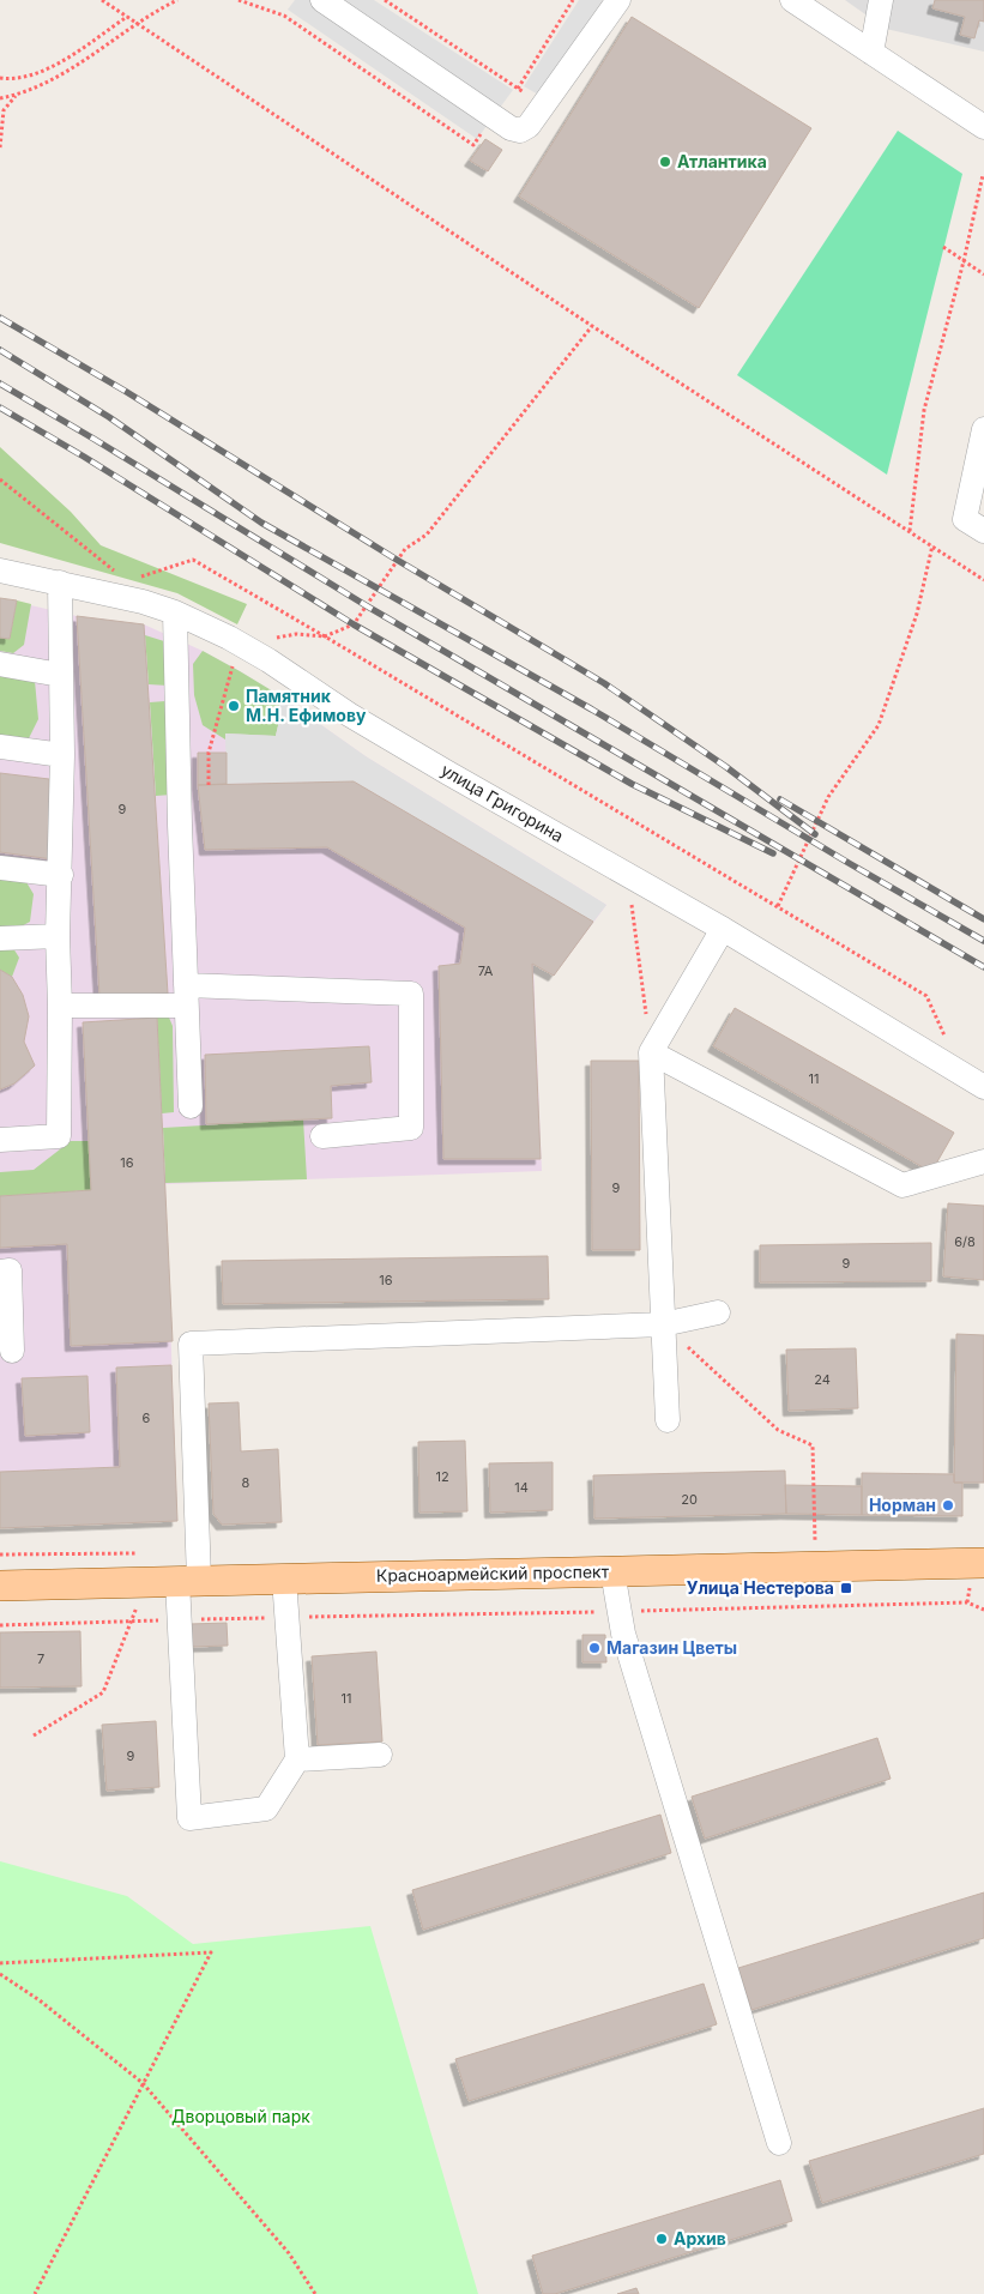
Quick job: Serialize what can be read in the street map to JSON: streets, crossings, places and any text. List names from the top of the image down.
{
  "streets": {
    "main road": ["Красноармейский проспект"],
    "street": ["улица Григорина"]
  },
  "parks": ["Дворцовый парк"],
  "places": {
    "other": [
      "Атлантика",
      "Памятник М.Н. Ефимову",
      "Норман",
      "Магазин Цветы",
      "Архив"
    ],
    "transit": ["Улица Нестерова"]
  },
  "house_numbers": [
    "9",
    "7А",
    "11",
    "16",
    "9",
    "6/8",
    "9",
    "16",
    "24",
    "6",
    "12",
    "8",
    "14",
    "20",
    "7",
    "11",
    "9"
  ]
}
